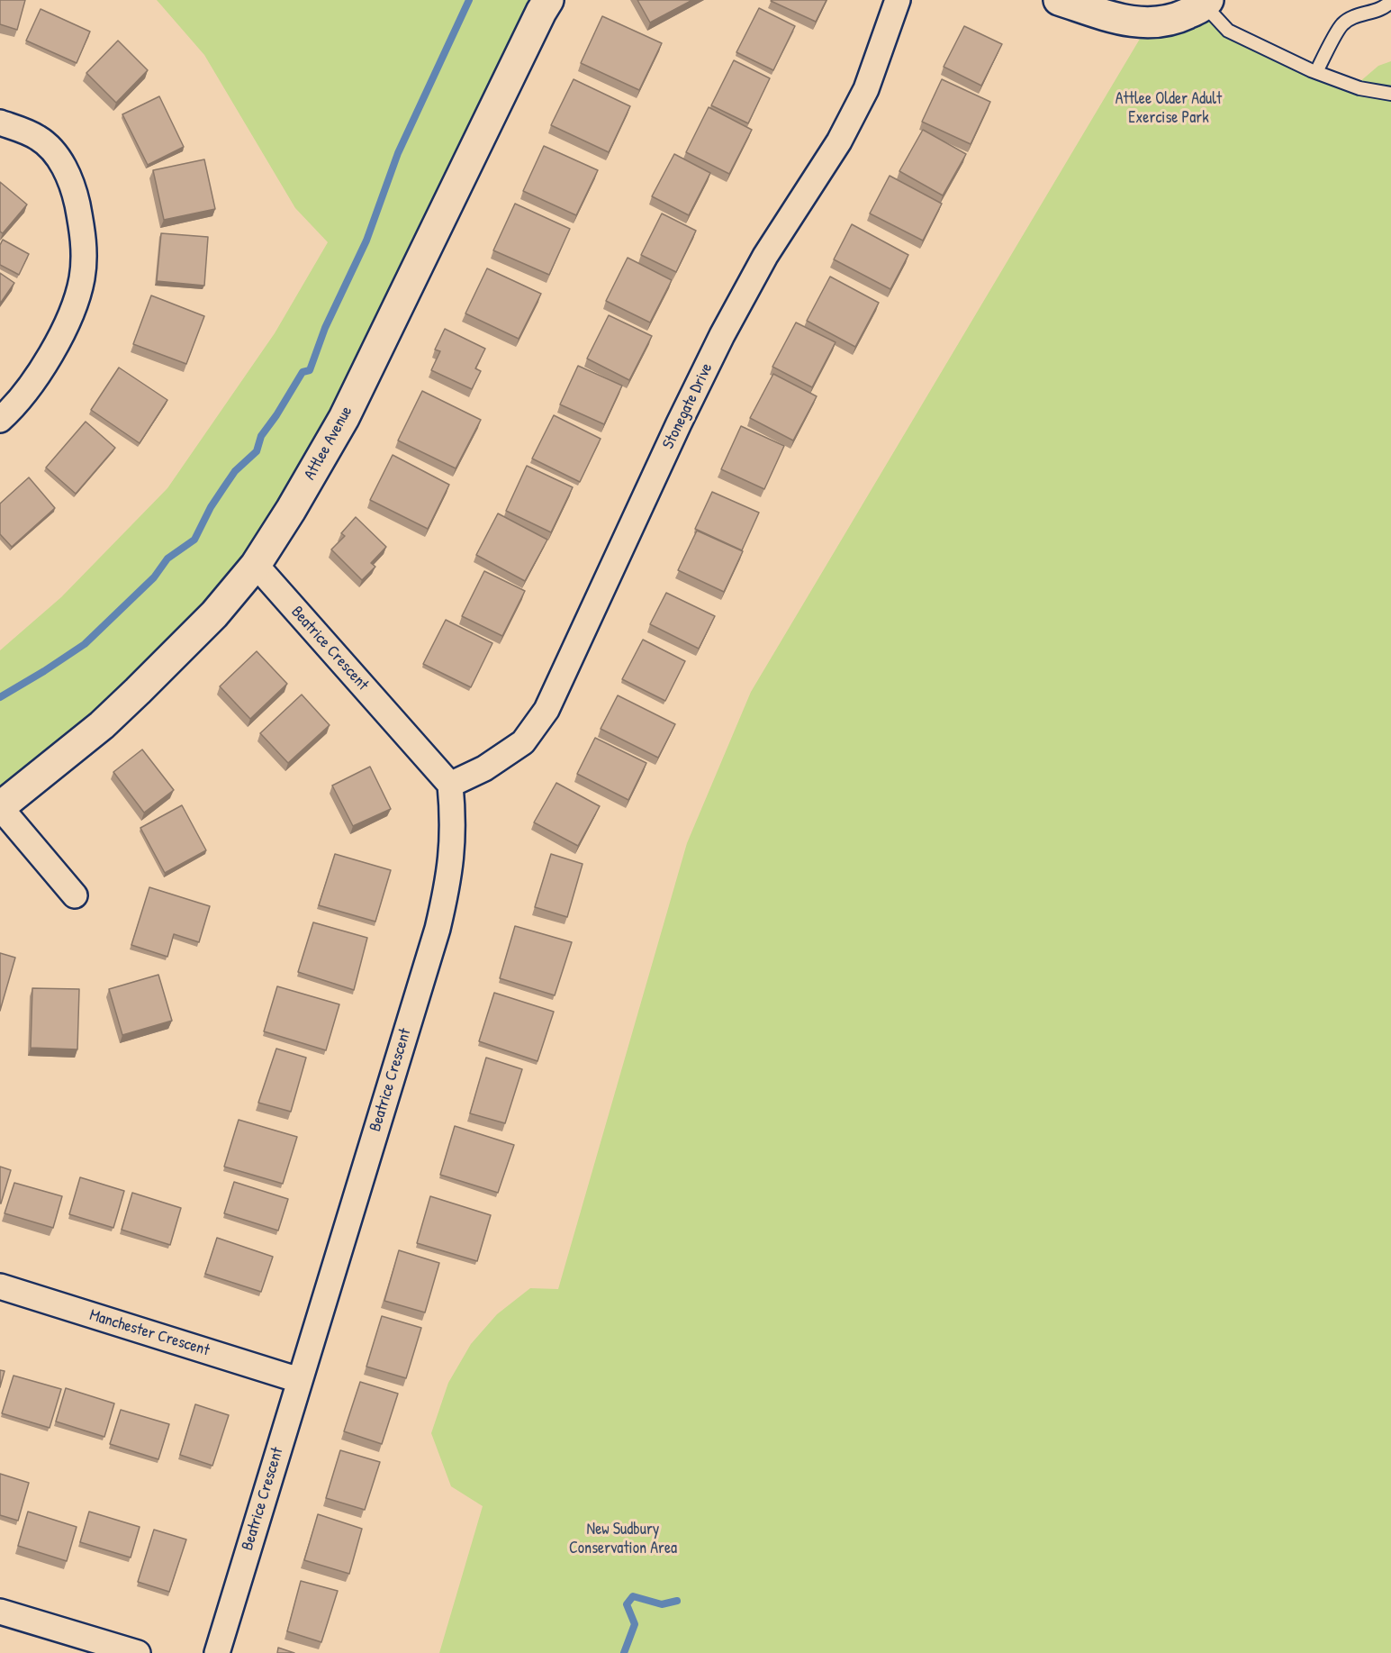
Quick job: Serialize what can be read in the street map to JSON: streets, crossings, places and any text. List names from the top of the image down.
{
  "streets": {
    "street": [
      "Stonegate Drive",
      "Attlee Avenue",
      "Beatrice Crescent",
      "Manchester Crescent"
    ]
  },
  "crossings": [
    ["Stonegate Drive", "Beatrice Crescent"],
    ["Attlee Avenue", "Beatrice Crescent"],
    ["Beatrice Crescent", "Manchester Crescent"]
  ],
  "parks": ["Attlee Older Adult Exercise Park", "New Sudbury Conservation Area"]
}
